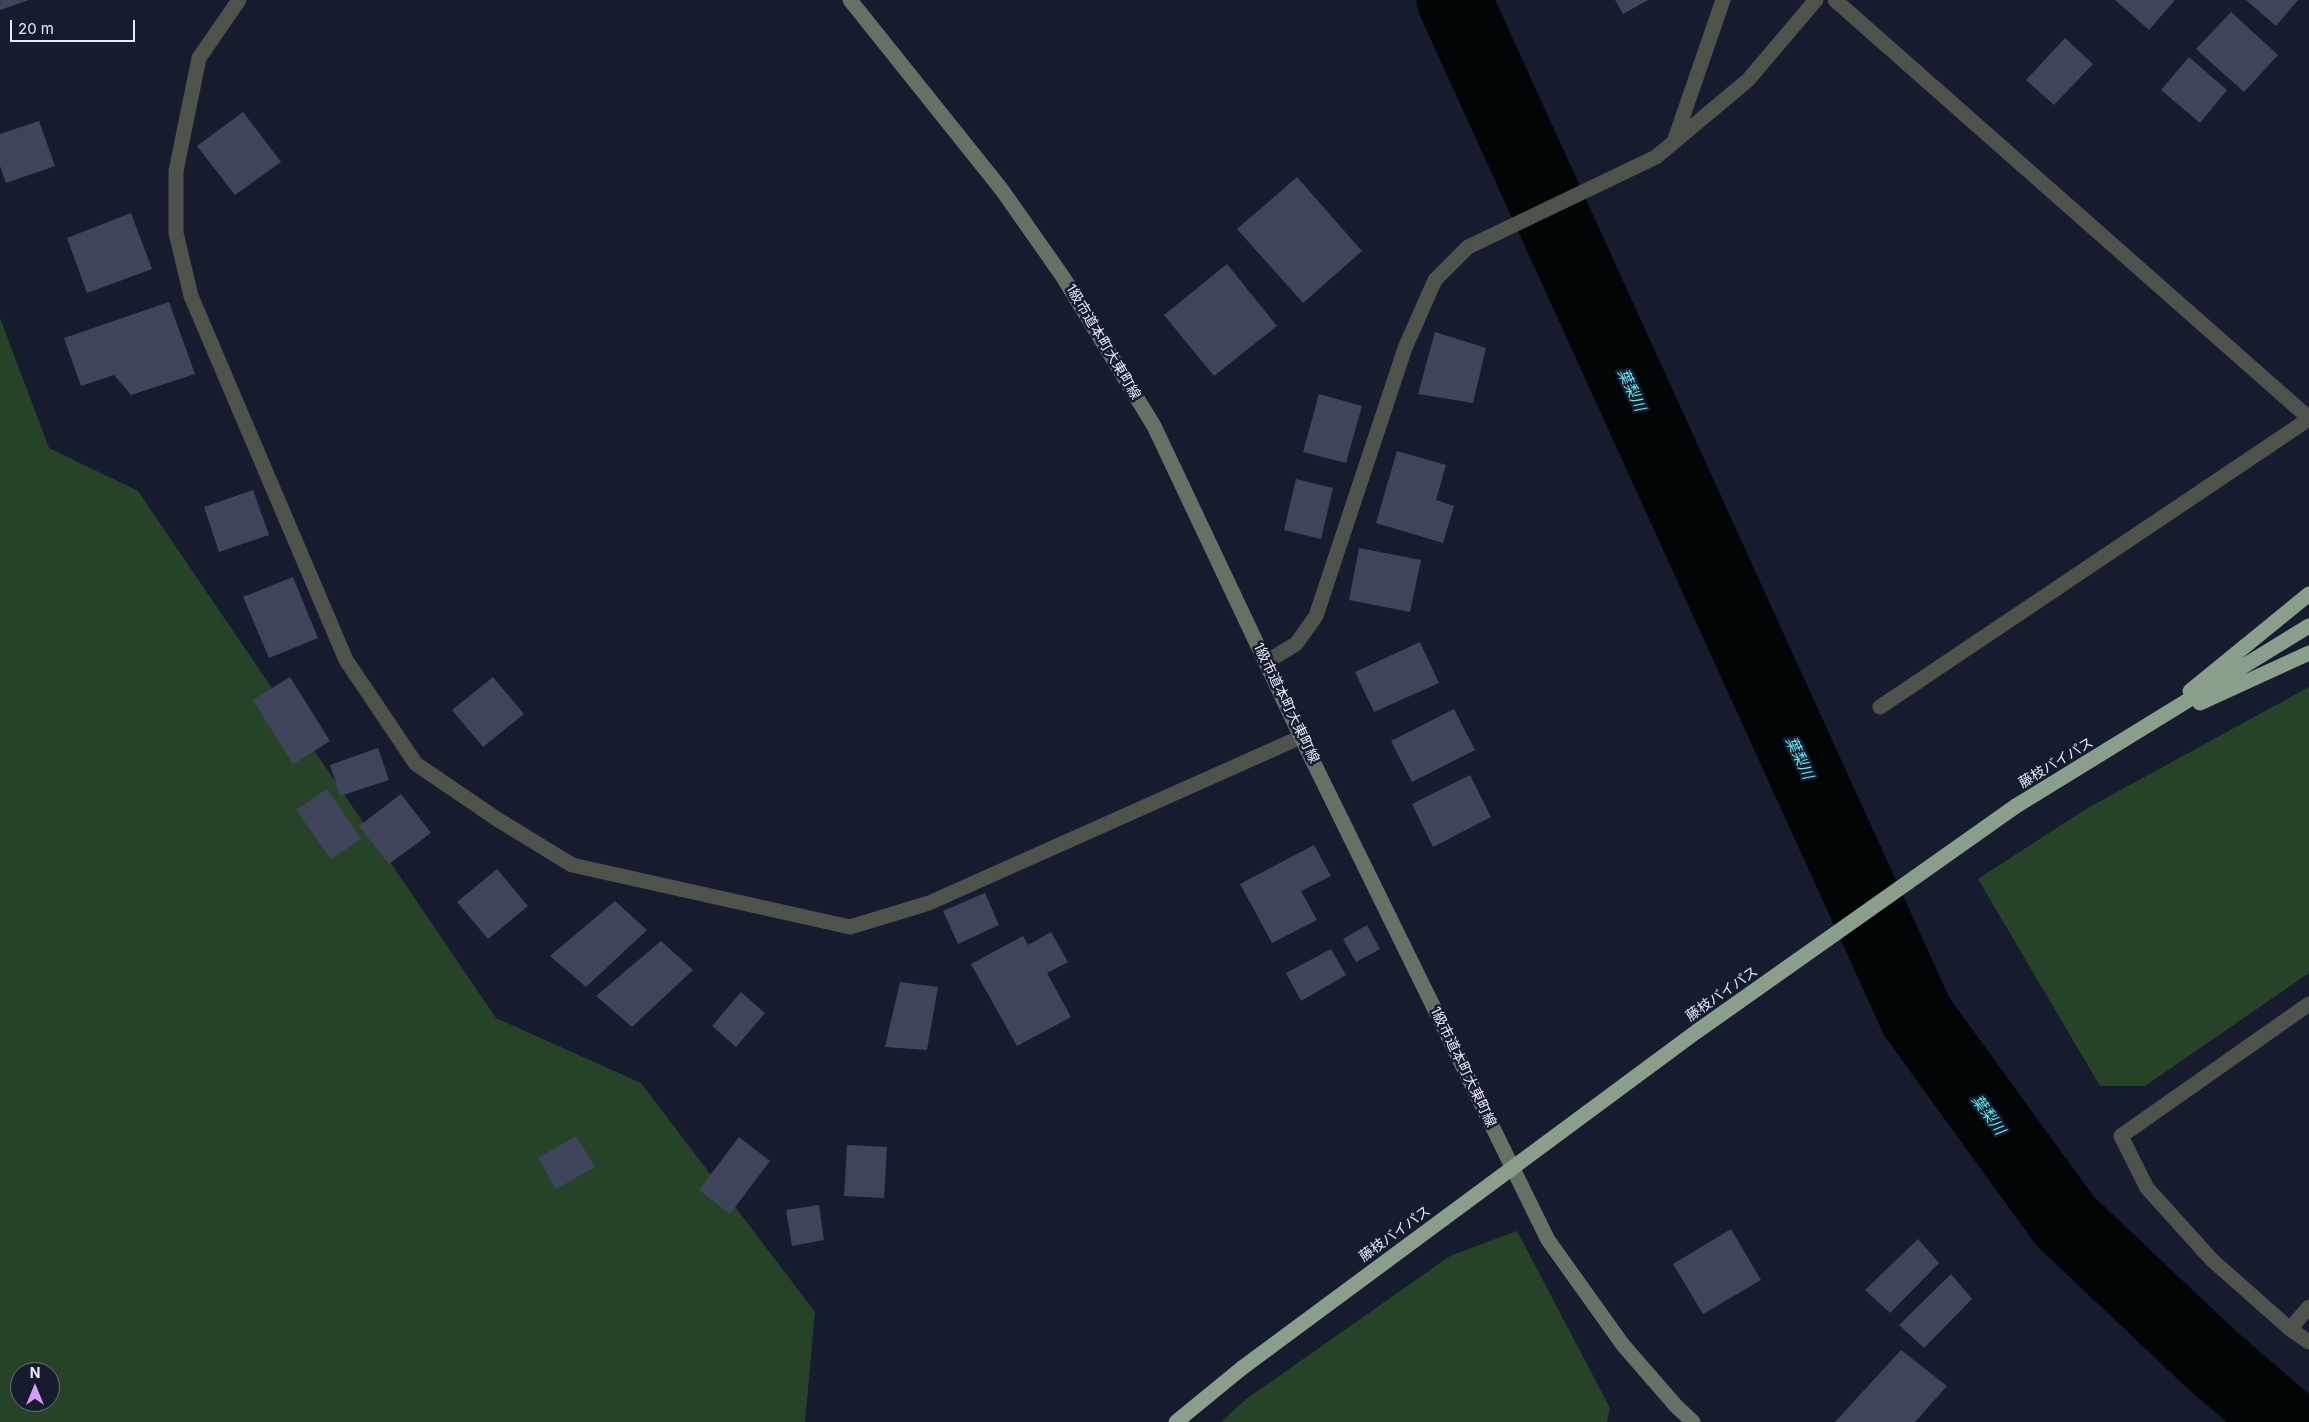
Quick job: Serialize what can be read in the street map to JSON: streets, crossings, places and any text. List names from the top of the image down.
{
  "streets": {
    "highway": ["藤枝バイパス"],
    "street": ["1級市道本町大東町線"]
  },
  "water": ["葉梨川"],
  "scale_bar": "20 m",
  "north": "top"
}
